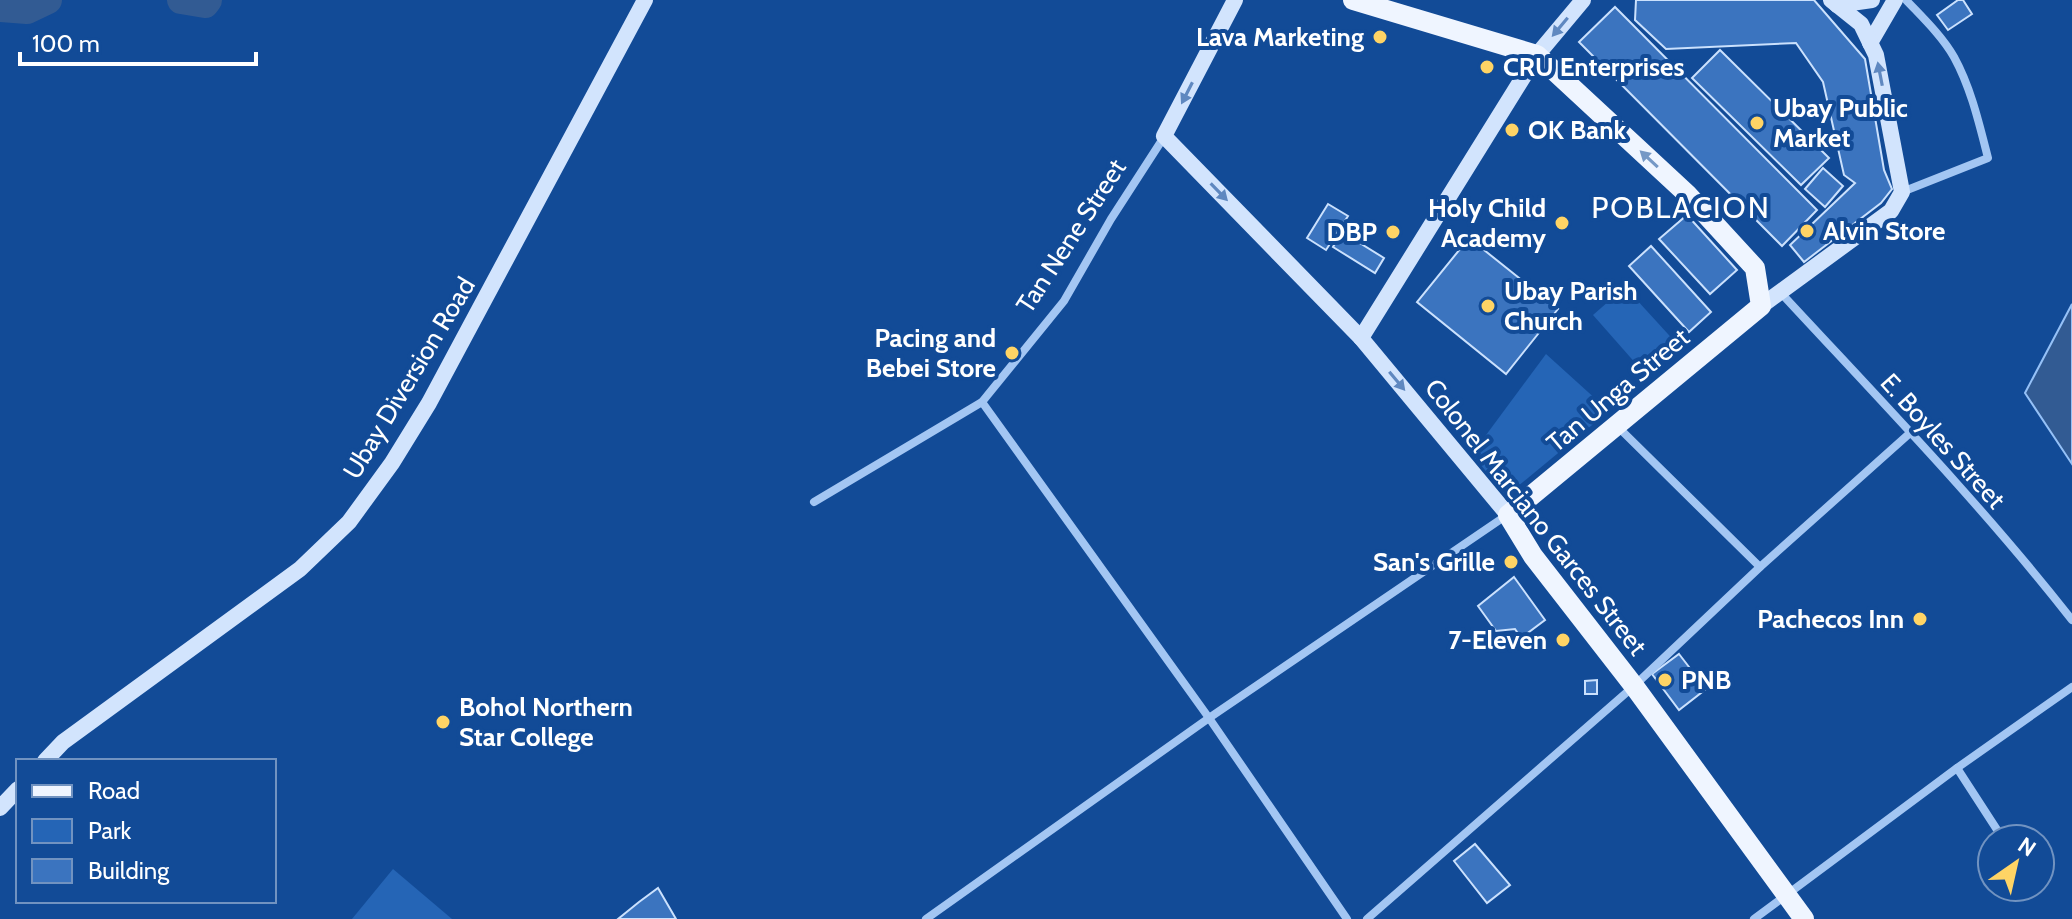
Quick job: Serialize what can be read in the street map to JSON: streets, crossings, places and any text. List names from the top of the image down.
{
  "streets": {
    "main road": ["Tan Unga Street", "Colonel Marciano Garces Street"],
    "street": ["Tan Nene Street", "Ubay Diversion Road", "E. Boyles Street"]
  },
  "crossings": [
    ["Tan Nene Street", "Colonel Marciano Garces Street"],
    ["Tan Unga Street", "Colonel Marciano Garces Street"]
  ],
  "one_way": ["Colonel Marciano Garces Street"],
  "districts": ["POBLACION"],
  "places": [
    "Lava Marketing",
    "CRU Enterprises",
    "Ubay Public Market",
    "OK Bank",
    "Holy Child Academy",
    "Alvin Store",
    "DBP",
    "Ubay Parish Church",
    "Pacing and Bebei Store",
    "San's Grille",
    "Pachecos Inn",
    "7-Eleven",
    "PNB",
    "Bohol Northern Star College"
  ],
  "legend": ["Road", "Park", "Building"],
  "scale_bar": "100 m",
  "north": "top right"
}
